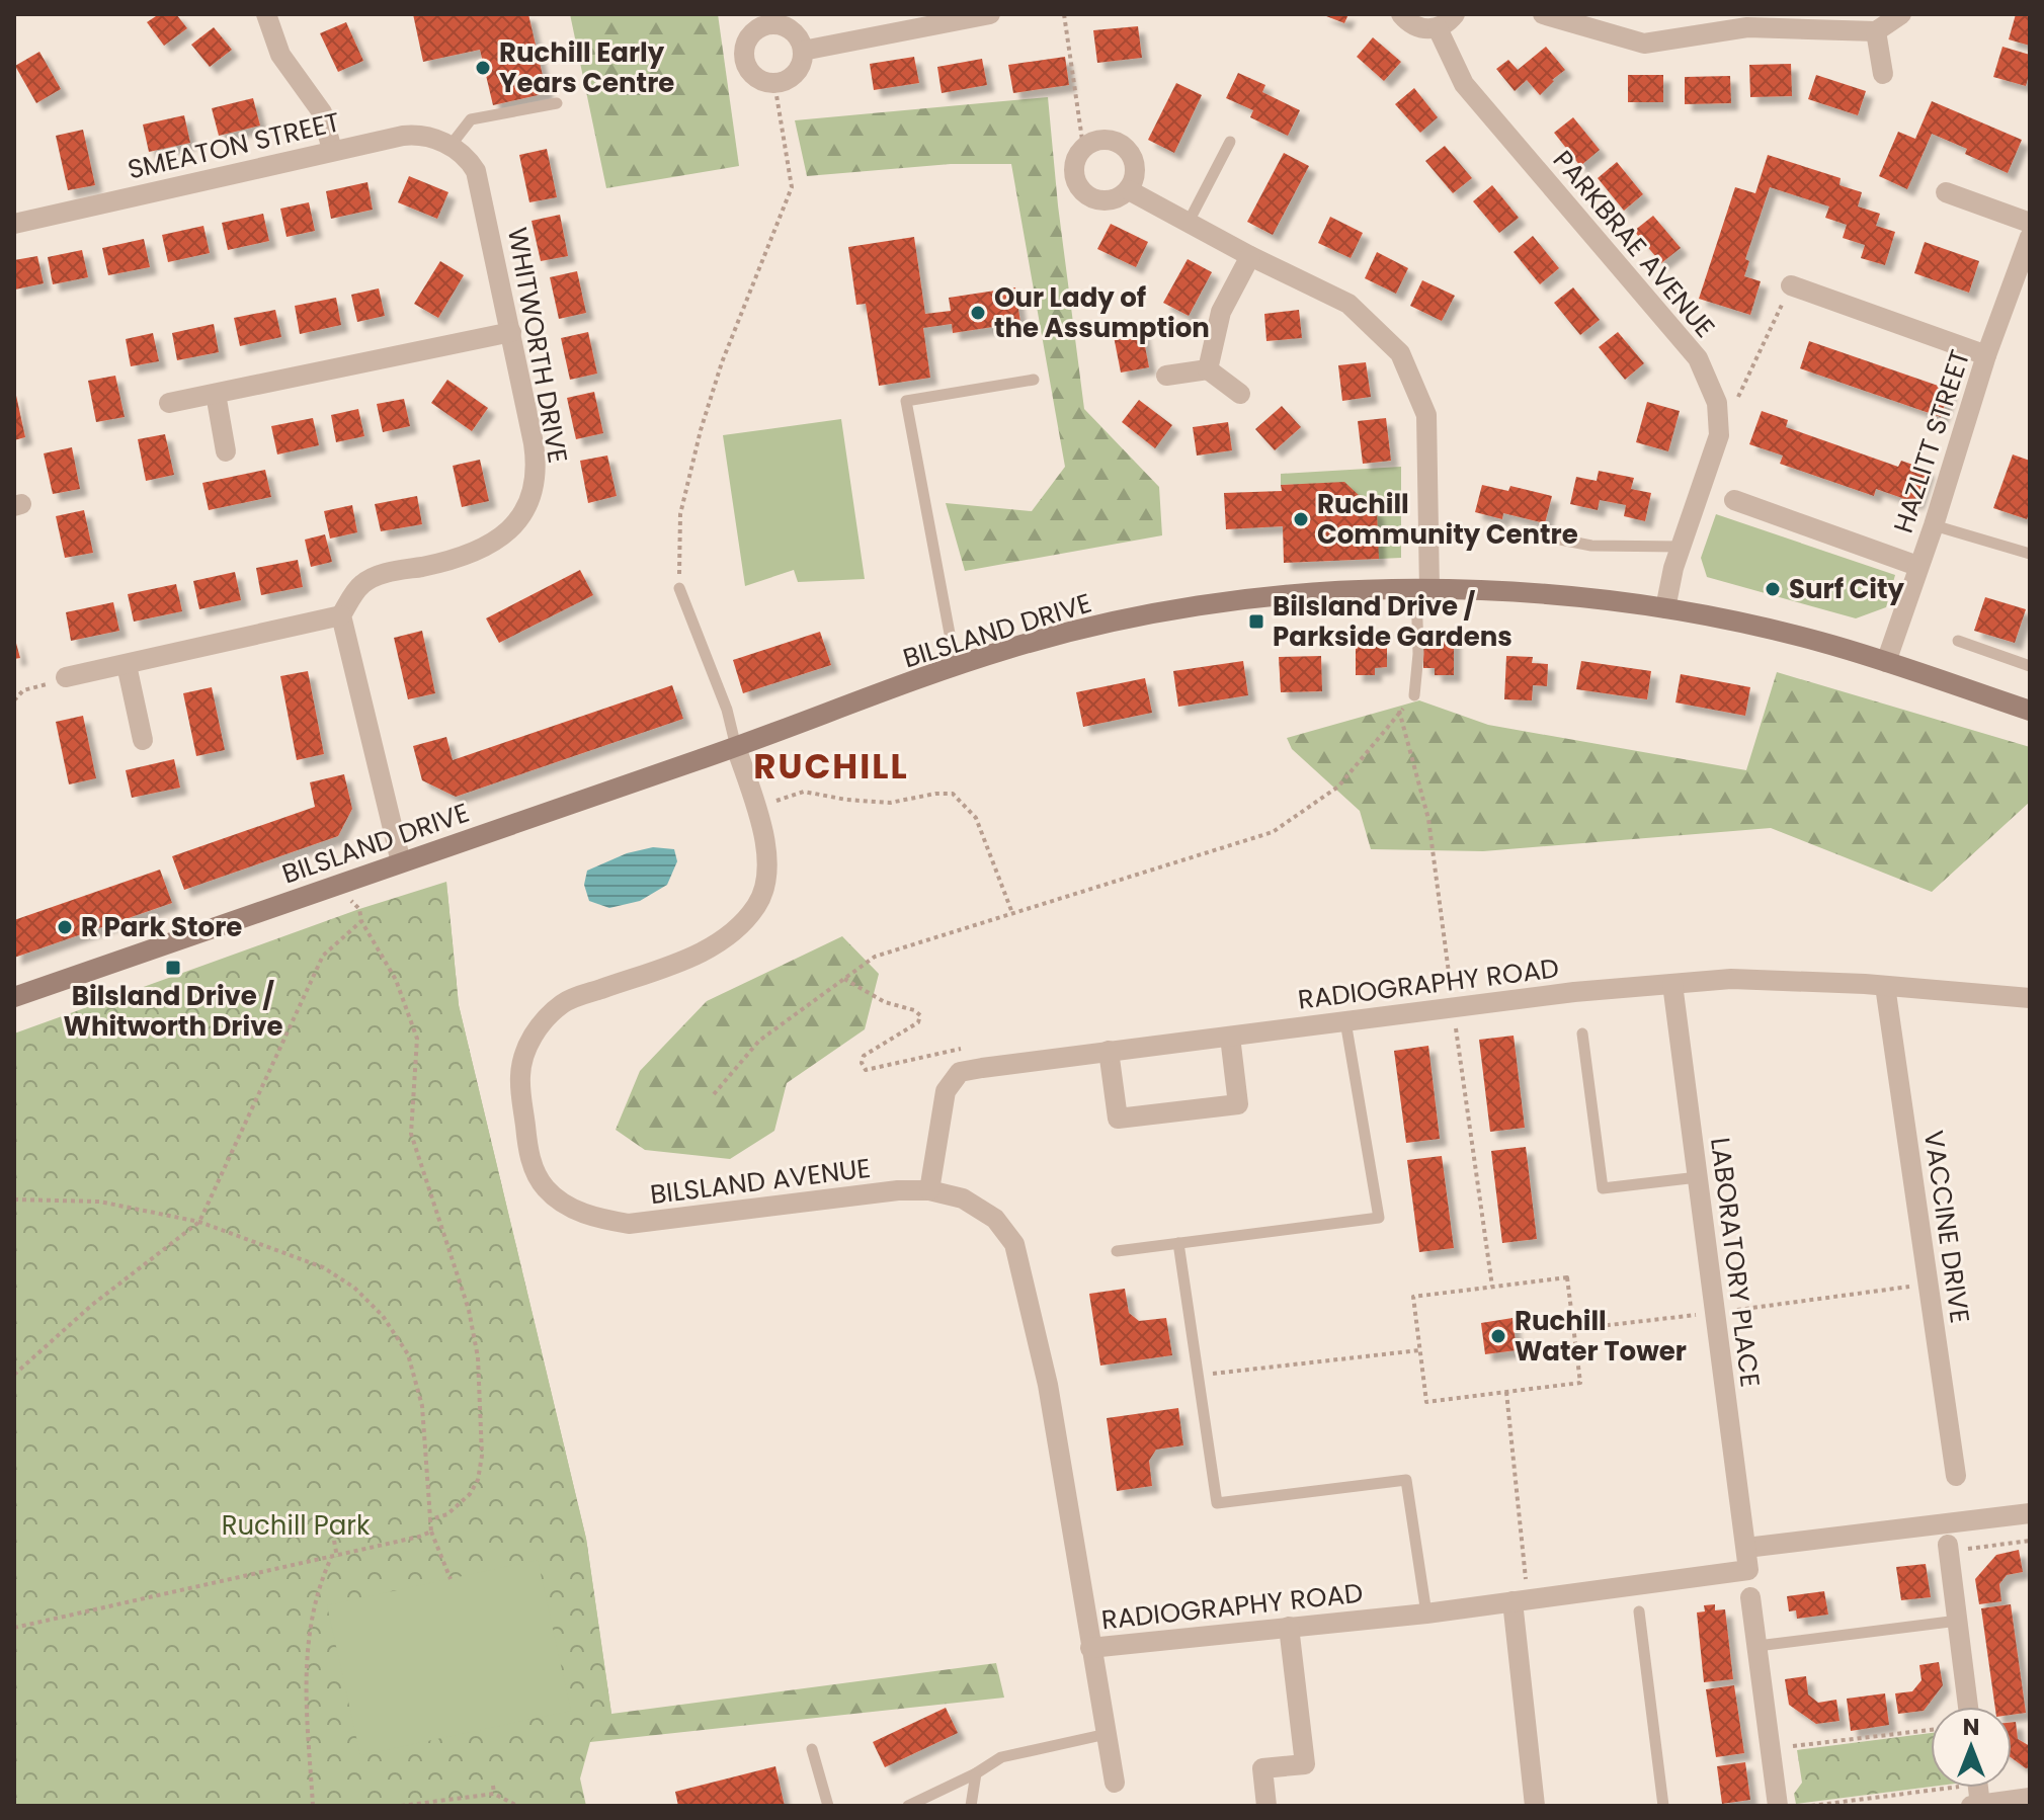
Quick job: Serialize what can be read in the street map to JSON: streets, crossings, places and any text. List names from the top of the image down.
{
  "streets": {
    "main road": ["BILSLAND DRIVE"],
    "street": [
      "SMEATON STREET",
      "PARKBRAE AVENUE",
      "WHITWORTH DRIVE",
      "HAZLITT STREET",
      "RADIOGRAPHY ROAD",
      "BILSLAND AVENUE",
      "VACCINE DRIVE",
      "LABORATORY PLACE"
    ]
  },
  "crossings": [
    ["SMEATON STREET", "WHITWORTH DRIVE"],
    ["PARKBRAE AVENUE", "BILSLAND DRIVE"],
    ["HAZLITT STREET", "BILSLAND DRIVE"],
    ["BILSLAND DRIVE", "BILSLAND AVENUE"],
    ["RADIOGRAPHY ROAD", "BILSLAND AVENUE"],
    ["RADIOGRAPHY ROAD", "VACCINE DRIVE"],
    ["RADIOGRAPHY ROAD", "LABORATORY PLACE"]
  ],
  "districts": ["RUCHILL"],
  "parks": ["Ruchill Park"],
  "places": {
    "other": [
      "Ruchill Early Years Centre",
      "Our Lady of the Assumption",
      "Ruchill Community Centre",
      "Surf City",
      "R Park Store",
      "Ruchill Water Tower"
    ],
    "transit": ["Bilsland Drive / Parkside Gardens", "Bilsland Drive / Whitworth Drive"]
  },
  "north": "top"
}
